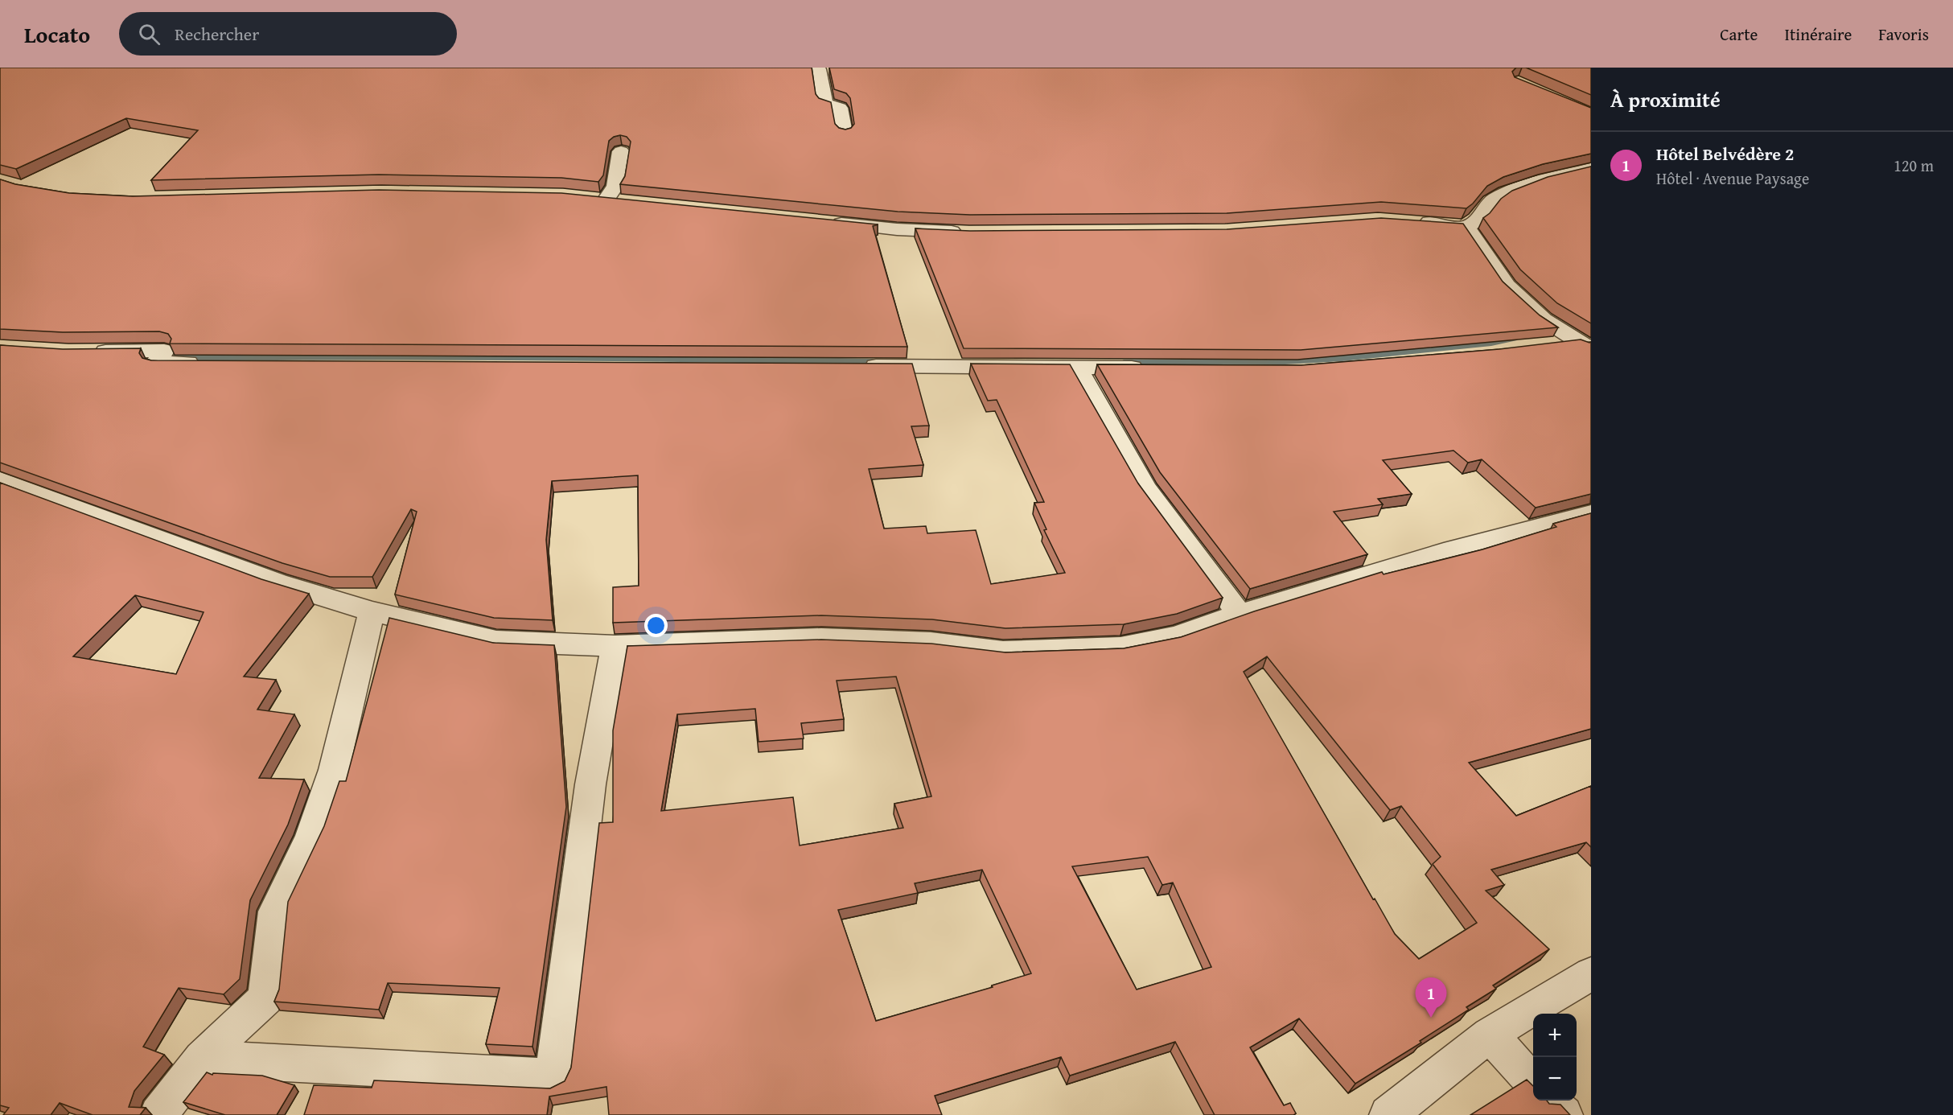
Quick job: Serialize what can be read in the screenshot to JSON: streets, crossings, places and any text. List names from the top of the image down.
{
  "page": {
    "header": "Locato",
    "search": "Rechercher",
    "nav": ["Carte", "Itinéraire", "Favoris"],
    "heading": "À proximité",
    "list": [
      {
        "mark": "1",
        "name": "Hôtel Belvédère 2",
        "note": "Hôtel · Avenue Paysage",
        "value": "120 m"
      }
    ],
    "pins": "1",
    "map_buttons": ["+", "−"]
  }
}
